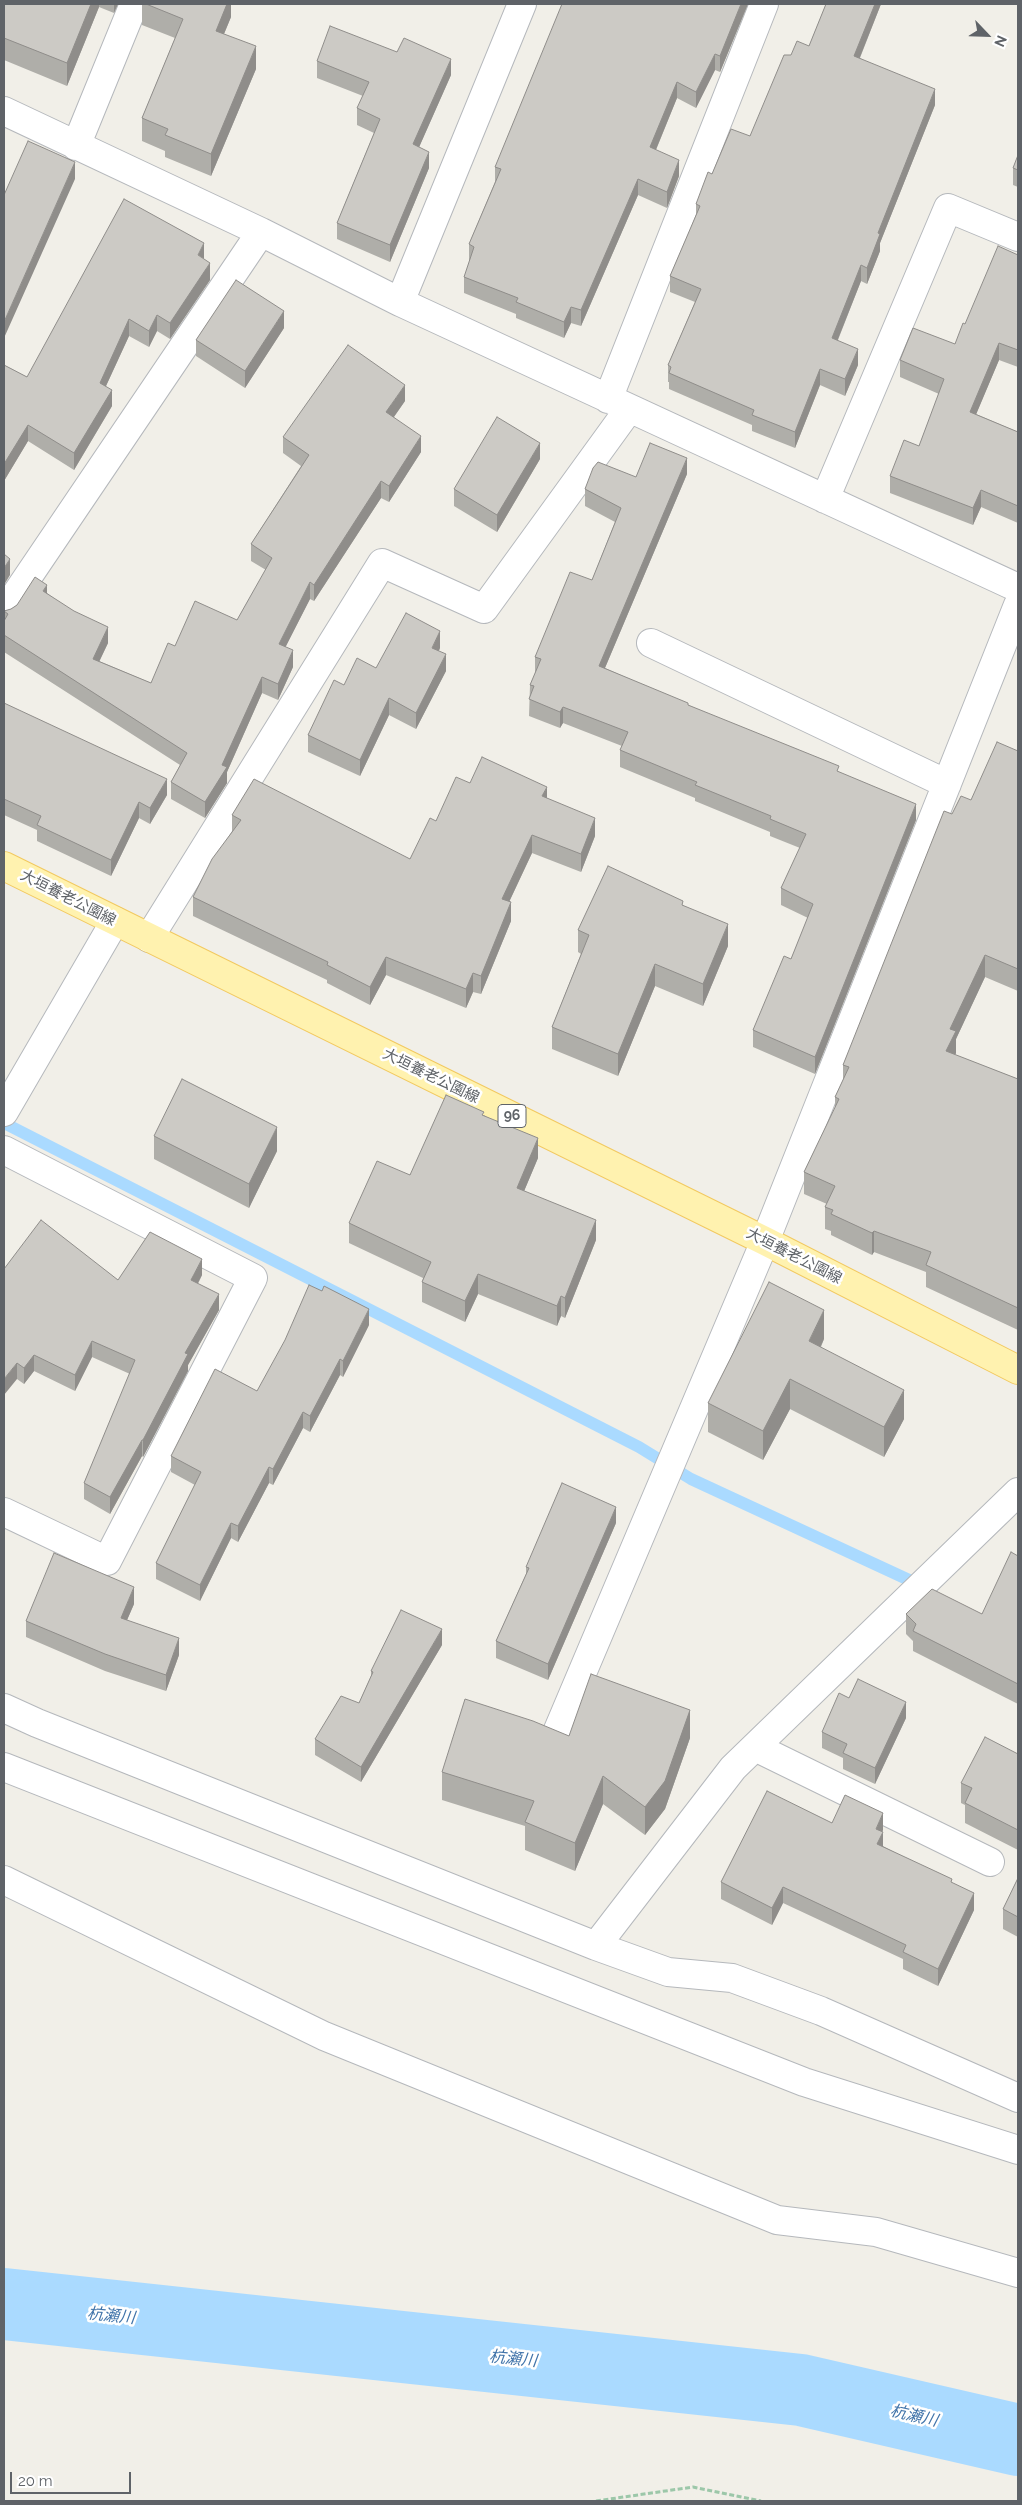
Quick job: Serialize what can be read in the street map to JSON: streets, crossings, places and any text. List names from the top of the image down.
{
  "streets": {
    "main road": ["大垣養老公園線", "96"]
  },
  "water": ["杭瀬川"],
  "scale_bar": "20 m",
  "north": "bottom right"
}
